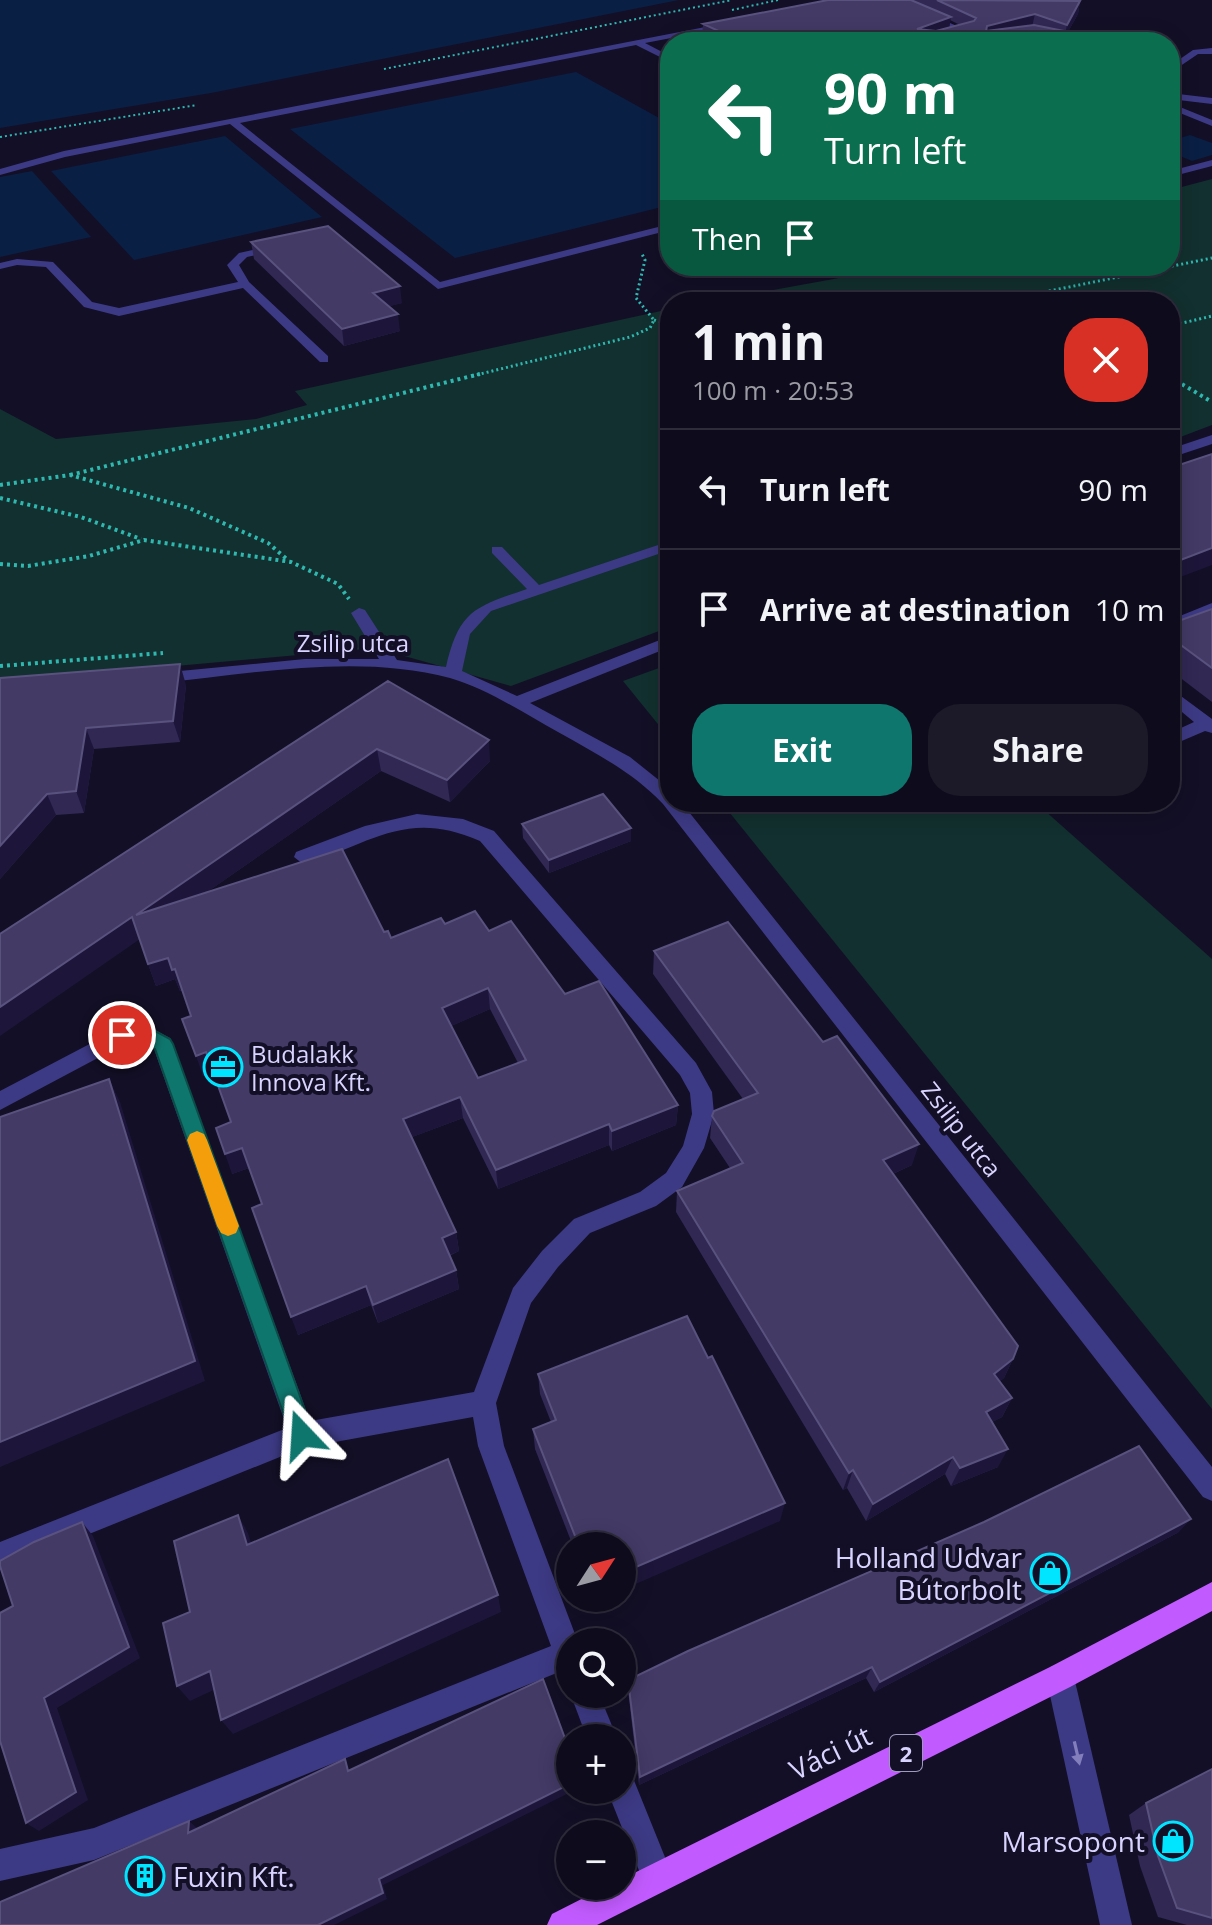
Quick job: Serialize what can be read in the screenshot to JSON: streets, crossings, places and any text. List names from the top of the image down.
{
  "streets": {
    "main road": ["Váci út", "2"],
    "street": ["Zsilip utca"]
  },
  "places": {
    "office": ["Budalakk Innova Kft."],
    "shop": ["Holland Udvar Bútorbolt", "Marsopont"],
    "building": ["Fuxin Kft."]
  },
  "north": "top right",
  "page": {
    "turn": ["90 m", "Turn left"],
    "then": "Then",
    "heading": ["1 min", "100 m · 20:53"],
    "list": [
      {
        "name": "Turn left",
        "value": "90 m"
      },
      {
        "name": "Arrive at destination",
        "value": "10 m"
      }
    ],
    "buttons": ["Exit", "Share"],
    "map_buttons": ["+", "−"]
  }
}
